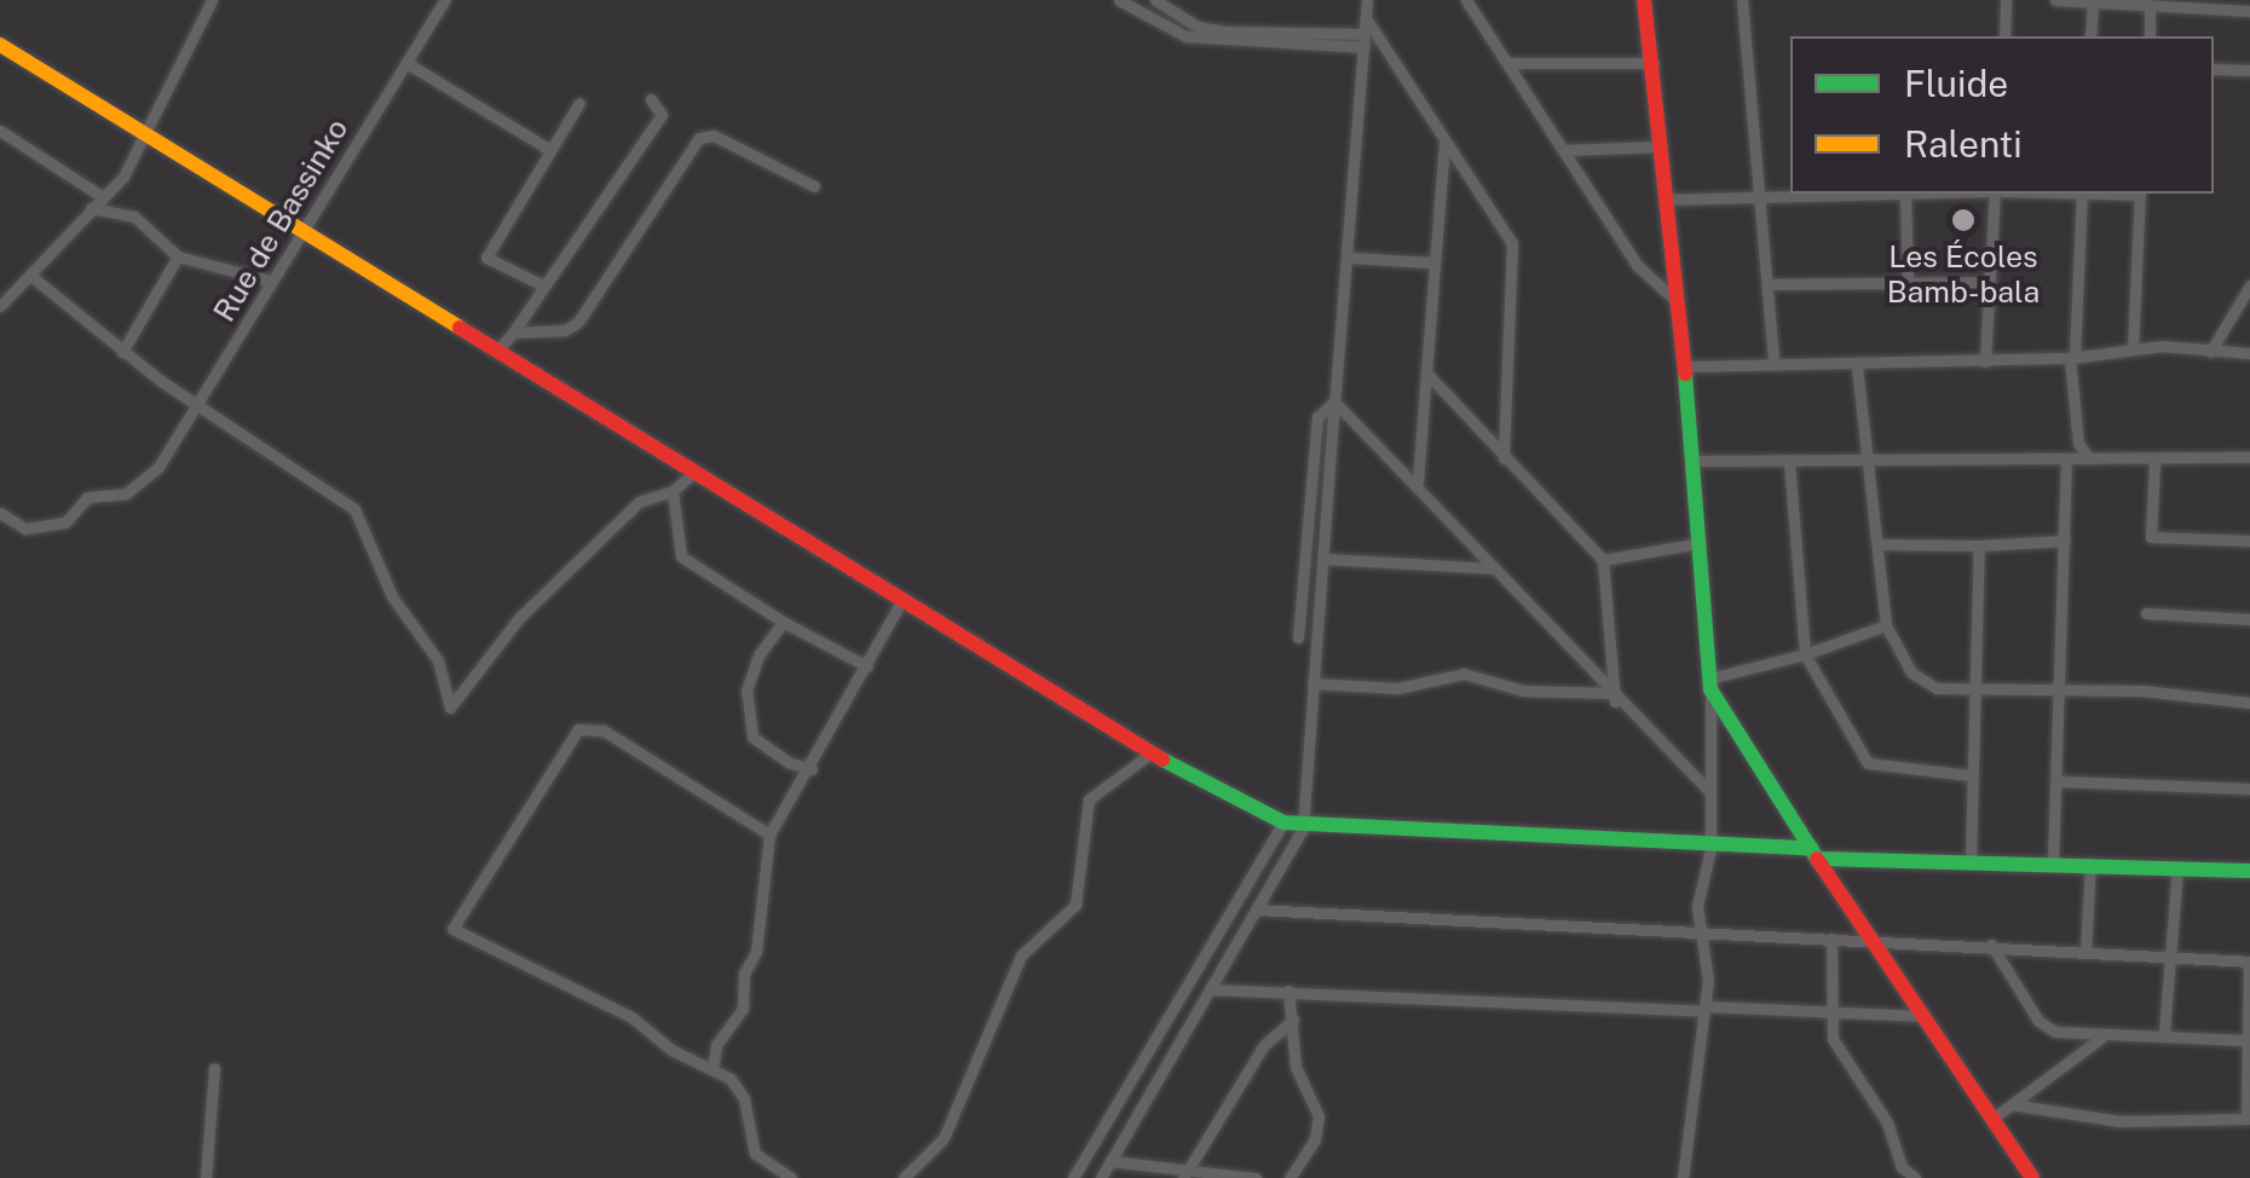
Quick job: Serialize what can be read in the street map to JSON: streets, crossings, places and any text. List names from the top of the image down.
{
  "streets": {
    "street": ["Rue de Bassinko"]
  },
  "places": ["Les Écoles Bamb-bala"],
  "legend": ["Fluide", "Ralenti"]
}
